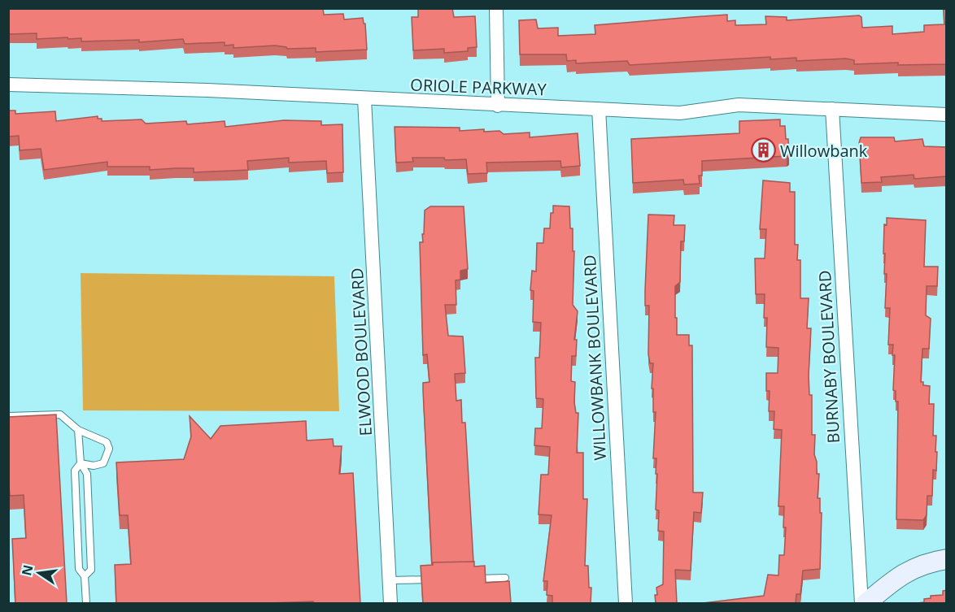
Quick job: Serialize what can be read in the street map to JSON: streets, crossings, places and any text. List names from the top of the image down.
{
  "streets": {
    "street": [
      "ORIOLE PARKWAY",
      "ELWOOD BOULEVARD",
      "BURNABY BOULEVARD",
      "WILLOWBANK BOULEVARD"
    ]
  },
  "crossings": [
    ["ORIOLE PARKWAY", "ELWOOD BOULEVARD"],
    ["ORIOLE PARKWAY", "BURNABY BOULEVARD"],
    ["ORIOLE PARKWAY", "WILLOWBANK BOULEVARD"]
  ],
  "places": {
    "building": ["Willowbank"]
  },
  "north": "left"
}
